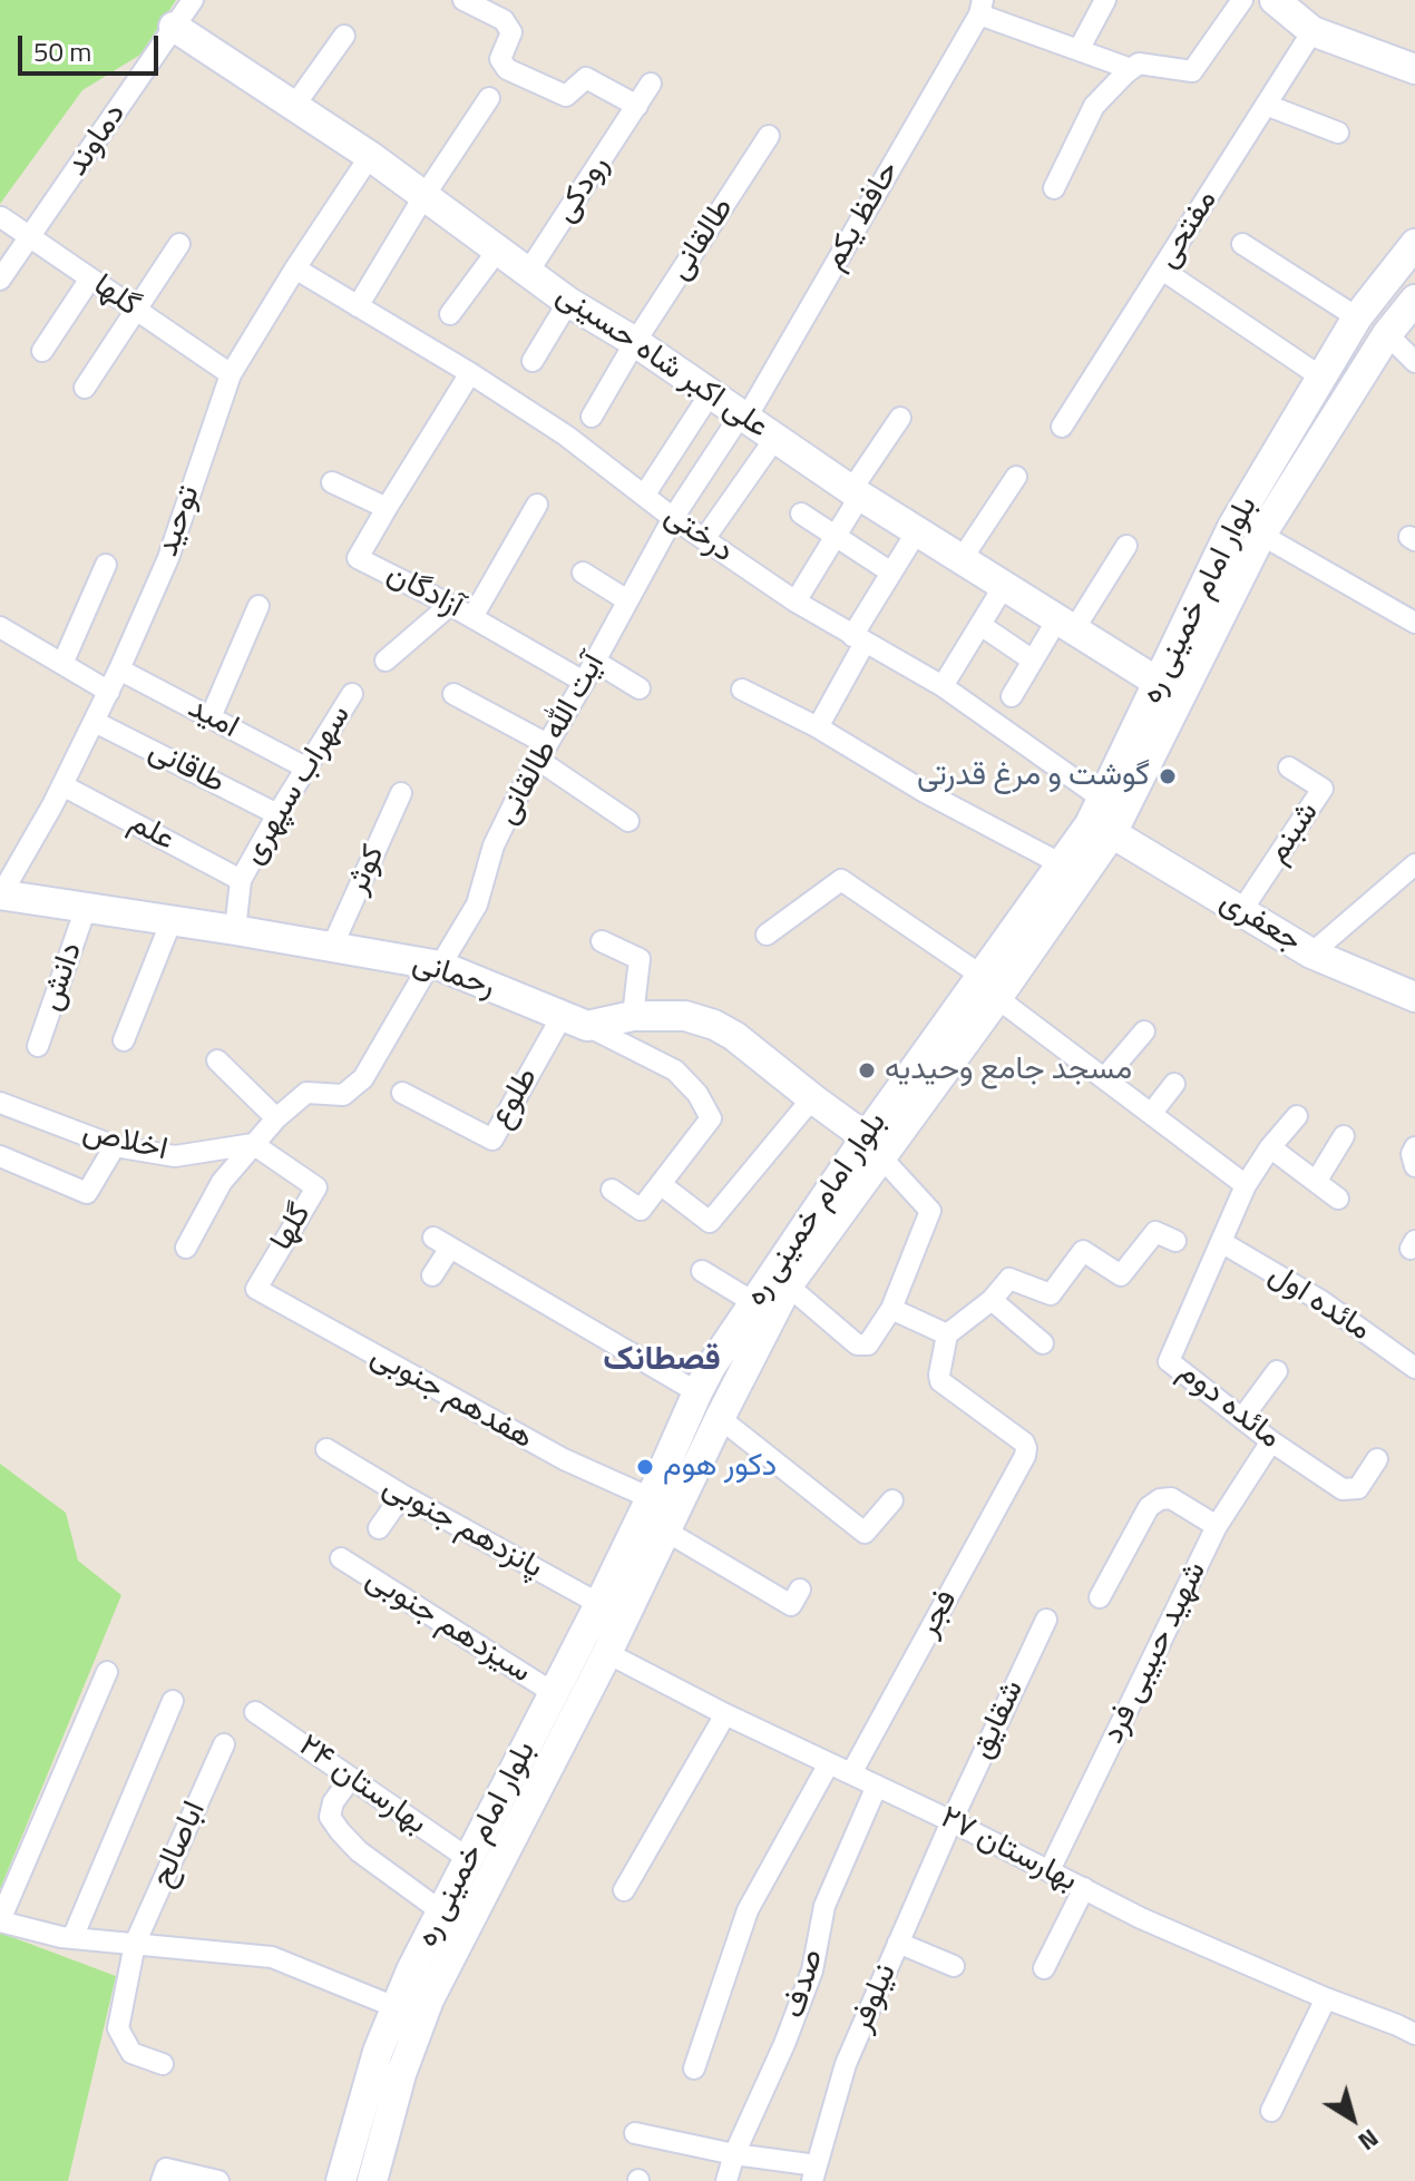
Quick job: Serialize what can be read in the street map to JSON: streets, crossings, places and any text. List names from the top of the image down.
{
  "streets": {
    "main road": [
      "علی اکبر شاه حسینی",
      "بلوار امام خمینی ره",
      "جعفری",
      "رحمانی"
    ],
    "street": [
      "دماوند",
      "رودکی",
      "حافظ یکم",
      "مفتحی",
      "طالقانی",
      "گلها",
      "توحید",
      "درختی",
      "آزادگان",
      "امید",
      "آیت الله طالقانی",
      "طاقانی",
      "سهراب سپهری",
      "علم",
      "شبنم",
      "کوثر",
      "دانش",
      "طلوع",
      "اخلاص",
      "مائده اول",
      "هفدهم جنوبی",
      "مائده دوم",
      "پانزدهم جنوبی",
      "فجر",
      "سیزدهم جنوبی",
      "شهید حبیبی فرد",
      "شقایق",
      "بهارستان ۲۴",
      "اباصالح",
      "بهارستان ۲۷",
      "صدف",
      "نیلوفر"
    ]
  },
  "crossings": [
    ["دماوند", "گلها"],
    ["دماوند", "علی اکبر شاه حسینی"],
    ["رودکی", "علی اکبر شاه حسینی"],
    ["حافظ یکم", "علی اکبر شاه حسینی"],
    ["حافظ یکم", "درختی"],
    ["حافظ یکم", "آیت الله طالقانی"],
    ["طالقانی", "علی اکبر شاه حسینی"],
    ["گلها", "توحید"],
    ["گلها", "اخلاص"],
    ["گلها", "هفدهم جنوبی"],
    ["علی اکبر شاه حسینی", "توحید"],
    ["علی اکبر شاه حسینی", "بلوار امام خمینی ره"],
    ["توحید", "درختی"],
    ["توحید", "امید"],
    ["توحید", "طاقانی"],
    ["توحید", "علم"],
    ["توحید", "رحمانی"],
    ["درختی", "آزادگان"],
    ["درختی", "بلوار امام خمینی ره"],
    ["درختی", "آیت الله طالقانی"],
    ["آزادگان", "آیت الله طالقانی"],
    ["بلوار امام خمینی ره", "جعفری"],
    ["بلوار امام خمینی ره", "هفدهم جنوبی"],
    ["بلوار امام خمینی ره", "پانزدهم جنوبی"],
    ["بلوار امام خمینی ره", "سیزدهم جنوبی"],
    ["بلوار امام خمینی ره", "بهارستان ۲۴"],
    ["بلوار امام خمینی ره", "بهارستان ۲۷"],
    ["امید", "سهراب سپهری"],
    ["آیت الله طالقانی", "رحمانی"],
    ["طاقانی", "سهراب سپهری"],
    ["سهراب سپهری", "علم"],
    ["سهراب سپهری", "رحمانی"],
    ["شبنم", "جعفری"],
    ["کوثر", "رحمانی"],
    ["رحمانی", "دانش"],
    ["رحمانی", "طلوع"],
    ["مائده اول", "مائده دوم"],
    ["مائده دوم", "شهید حبیبی فرد"],
    ["فجر", "بهارستان ۲۷"],
    ["شهید حبیبی فرد", "بهارستان ۲۷"],
    ["شقایق", "بهارستان ۲۷"],
    ["شقایق", "نیلوفر"],
    ["بهارستان ۲۷", "صدف"],
    ["بهارستان ۲۷", "نیلوفر"]
  ],
  "districts": ["قصطانک"],
  "places": ["گوشت و مرغ قدرتی", "مسجد جامع وحیدیه", "دکور هوم"],
  "scale_bar": "50 m",
  "north": "bottom right"
}
